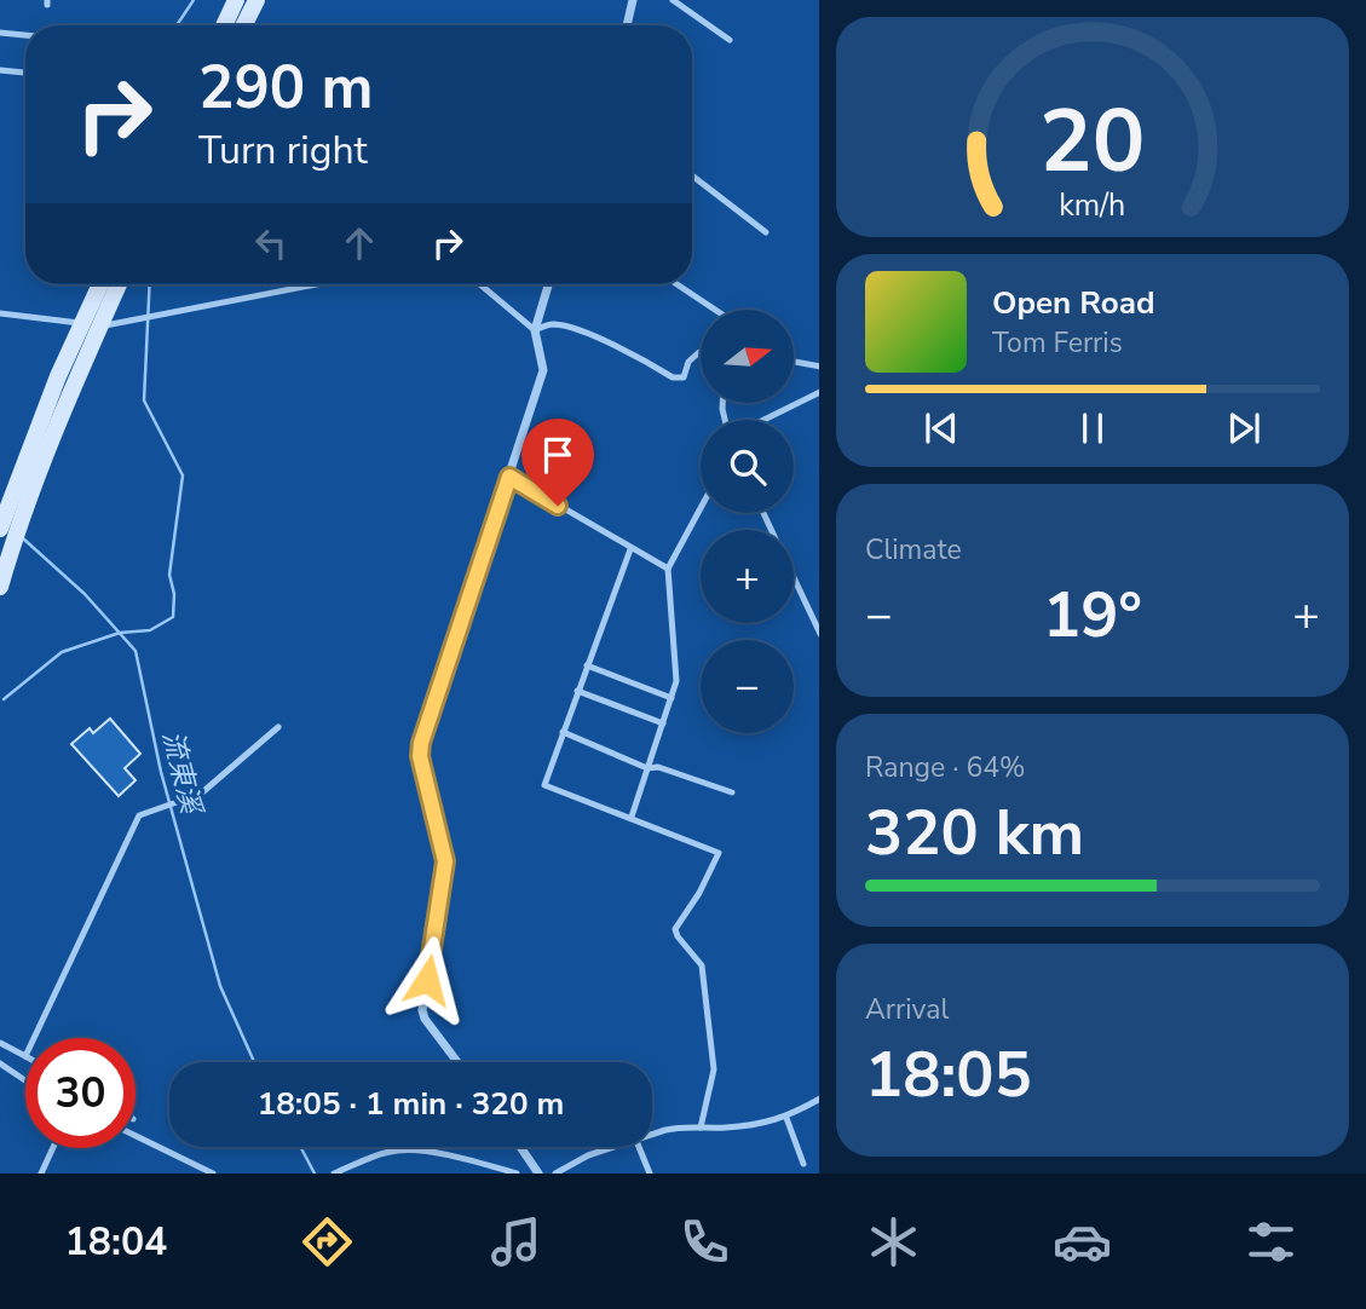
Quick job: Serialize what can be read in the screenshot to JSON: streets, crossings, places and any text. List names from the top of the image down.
{
  "water": ["流東溪"],
  "north": "right",
  "page": {
    "turn": ["290 m", "Turn right"],
    "song": ["Open Road", "Tom Ferris"],
    "map_buttons": ["+", "−"],
    "tile": [
      "Climate",
      ["Range · 64%", "320 km"],
      ["Arrival", "18:05"]
    ],
    "heat": ["−", "19°", "+"],
    "limit": "30",
    "trip": "18:05 · 1 min · 320 m",
    "tabs": "18:04",
    "gauge": ["20", "km/h"]
  }
}
